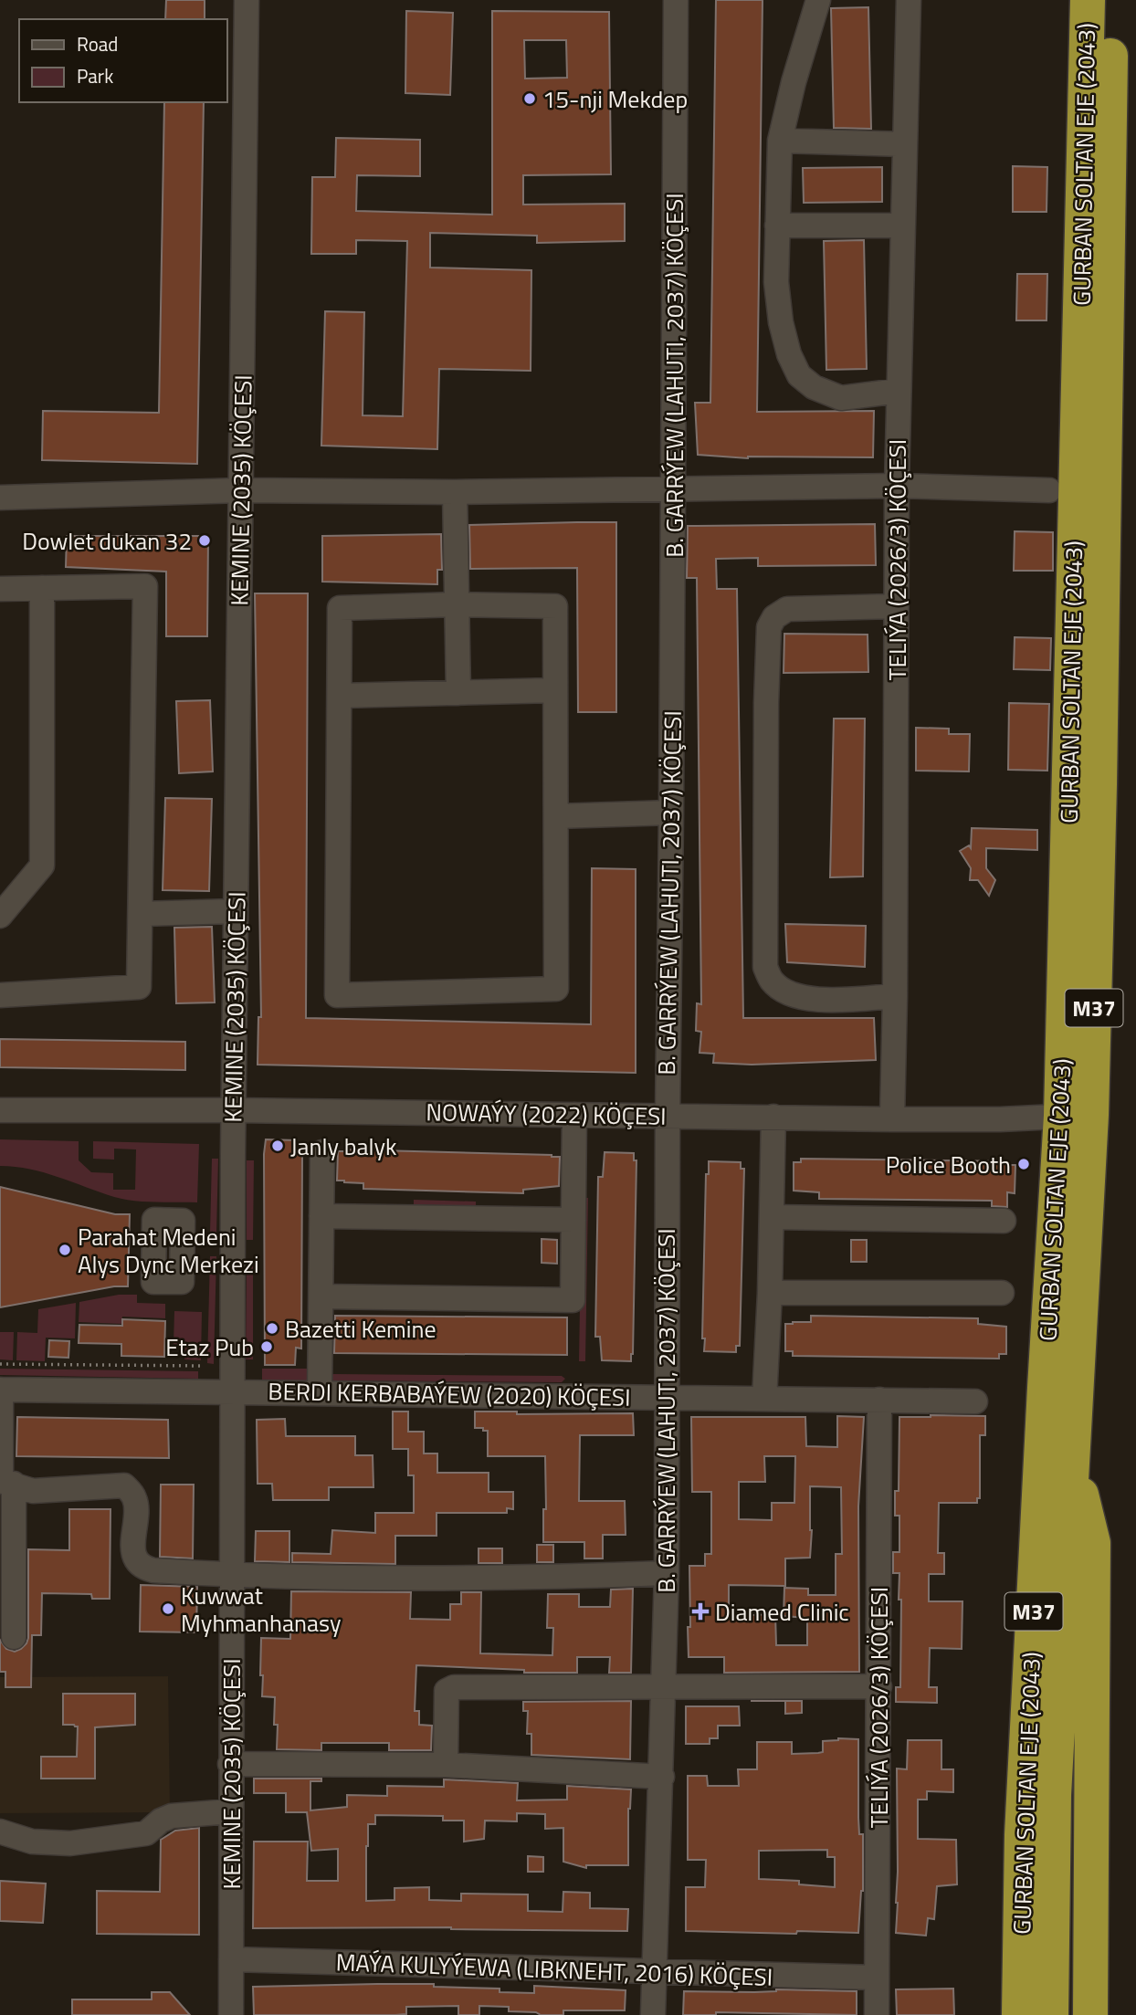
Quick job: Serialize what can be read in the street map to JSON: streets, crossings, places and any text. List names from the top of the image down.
{
  "streets": {
    "highway": ["GURBAN SOLTAN EJE (2043)", "M37"],
    "street": [
      "B. GARRÝEW (LAHUTI, 2037) KÖÇESI",
      "KEMINE (2035) KÖÇESI",
      "TELIÝA (2026/3) KÖÇESI",
      "NOWAÝY (2022) KÖÇESI",
      "BERDI KERBABAÝEW (2020) KÖÇESI",
      "MAÝA KULYÝEWA (LIBKNEHT, 2016) KÖÇESI"
    ]
  },
  "crossings": [
    ["GURBAN SOLTAN EJE (2043)", "NOWAÝY (2022) KÖÇESI"],
    ["B. GARRÝEW (LAHUTI, 2037) KÖÇESI", "NOWAÝY (2022) KÖÇESI"],
    ["B. GARRÝEW (LAHUTI, 2037) KÖÇESI", "BERDI KERBABAÝEW (2020) KÖÇESI"],
    ["B. GARRÝEW (LAHUTI, 2037) KÖÇESI", "MAÝA KULYÝEWA (LIBKNEHT, 2016) KÖÇESI"],
    ["KEMINE (2035) KÖÇESI", "NOWAÝY (2022) KÖÇESI"],
    ["KEMINE (2035) KÖÇESI", "BERDI KERBABAÝEW (2020) KÖÇESI"],
    ["KEMINE (2035) KÖÇESI", "MAÝA KULYÝEWA (LIBKNEHT, 2016) KÖÇESI"],
    ["TELIÝA (2026/3) KÖÇESI", "NOWAÝY (2022) KÖÇESI"],
    ["TELIÝA (2026/3) KÖÇESI", "BERDI KERBABAÝEW (2020) KÖÇESI"],
    ["TELIÝA (2026/3) KÖÇESI", "MAÝA KULYÝEWA (LIBKNEHT, 2016) KÖÇESI"]
  ],
  "places": {
    "other": [
      "15-nji Mekdep",
      "Dowlet dukan 32",
      "Janly balyk",
      "Police Booth",
      "Parahat Medeni Alys Dync Merkezi",
      "Bazetti Kemine",
      "Etaz Pub",
      "Kuwwat Myhmanhanasy"
    ],
    "health": ["Diamed Clinic"]
  },
  "legend": ["Road", "Park"]
}
